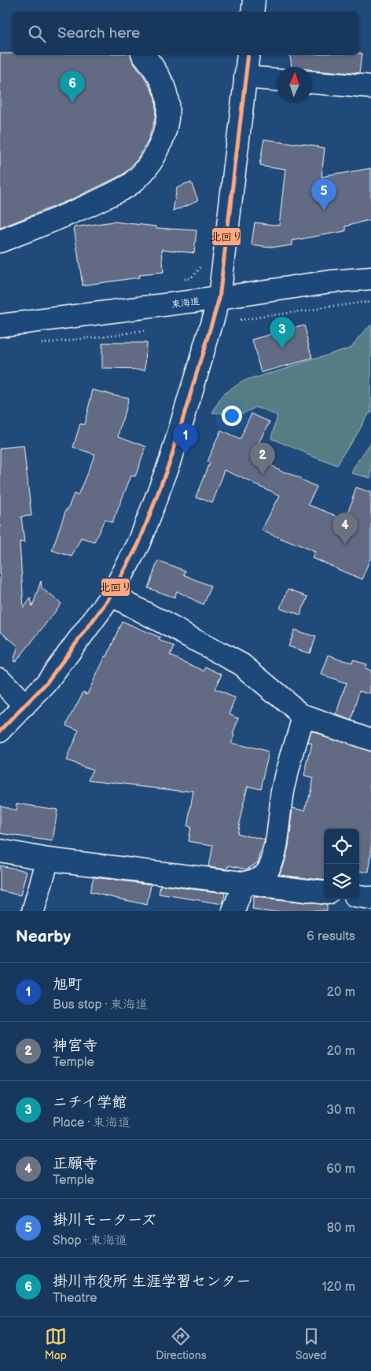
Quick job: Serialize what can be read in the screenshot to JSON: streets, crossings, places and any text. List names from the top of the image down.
{
  "streets": {
    "street": ["東海道"]
  },
  "lines": ["transit line 北回り"],
  "north": "top",
  "page": {
    "search": "Search here",
    "pins": [
      "6",
      "5",
      "3",
      "1",
      "2",
      "4"
    ],
    "heading": ["Nearby", "6 results"],
    "list": [
      {
        "mark": "1",
        "name": "旭町",
        "note": "Bus stop · 東海道",
        "value": "20 m"
      },
      {
        "mark": "2",
        "name": "神宮寺",
        "note": "Temple",
        "value": "20 m"
      },
      {
        "mark": "3",
        "name": "ニチイ学館",
        "note": "Place · 東海道",
        "value": "30 m"
      },
      {
        "mark": "4",
        "name": "正願寺",
        "note": "Temple",
        "value": "60 m"
      },
      {
        "mark": "5",
        "name": "掛川モーターズ",
        "note": "Shop · 東海道",
        "value": "80 m"
      },
      {
        "mark": "6",
        "name": "掛川市役所 生涯学習センター",
        "note": "Theatre",
        "value": "120 m"
      }
    ],
    "nav": ["Map", "Directions", "Saved"]
  }
}
